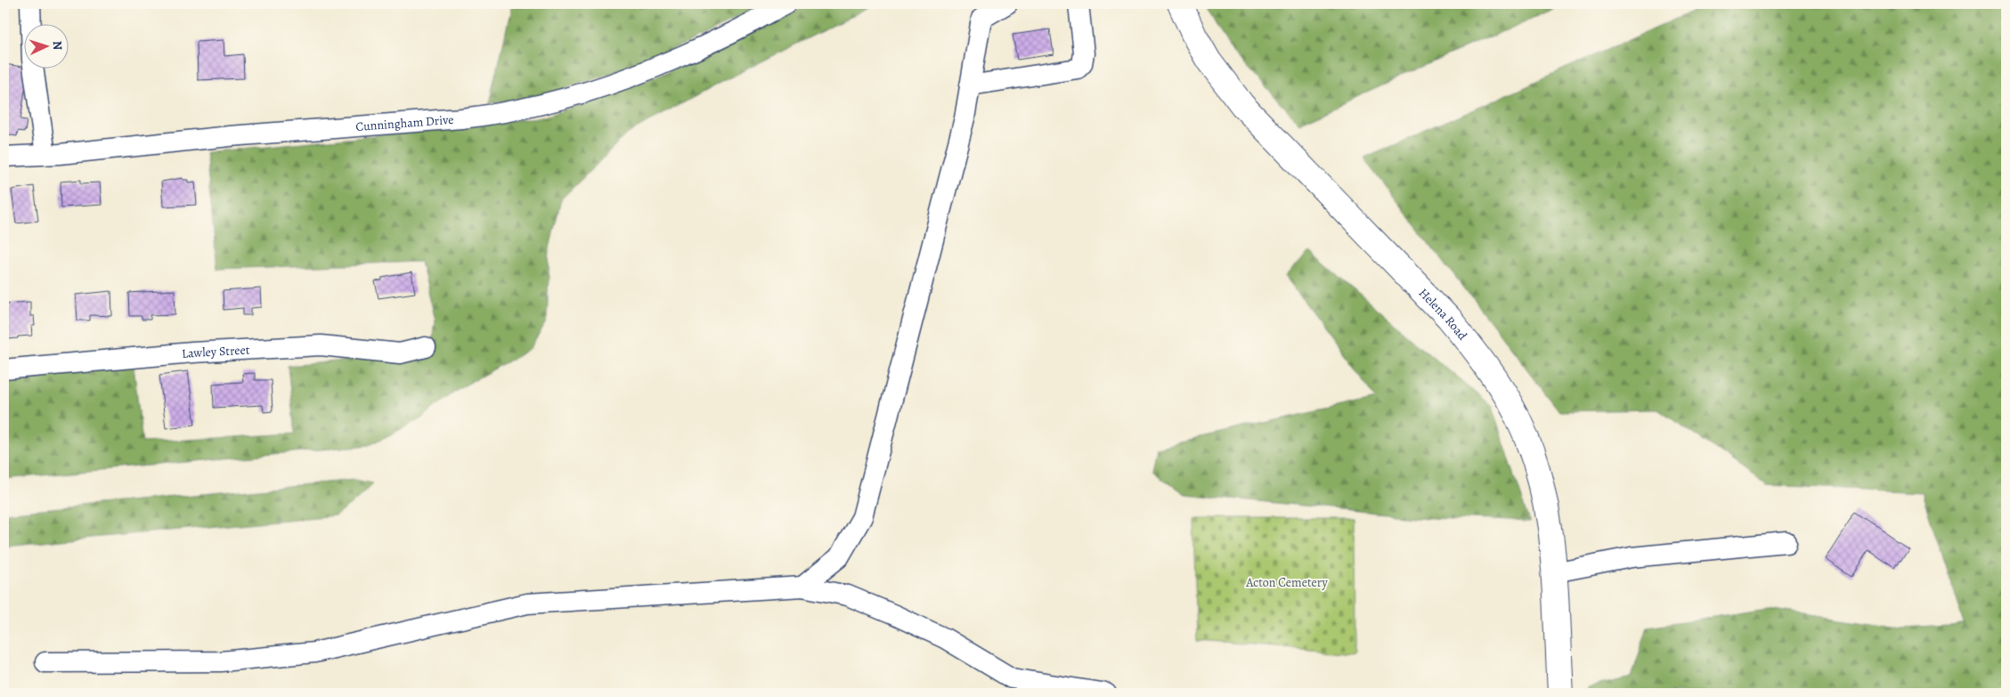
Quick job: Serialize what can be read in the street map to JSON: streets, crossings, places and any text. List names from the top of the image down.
{
  "streets": {
    "main road": ["Helena Road"],
    "street": ["Cunningham Drive", "Lawley Street"]
  },
  "parks": ["Acton Cemetery"],
  "north": "right"
}
